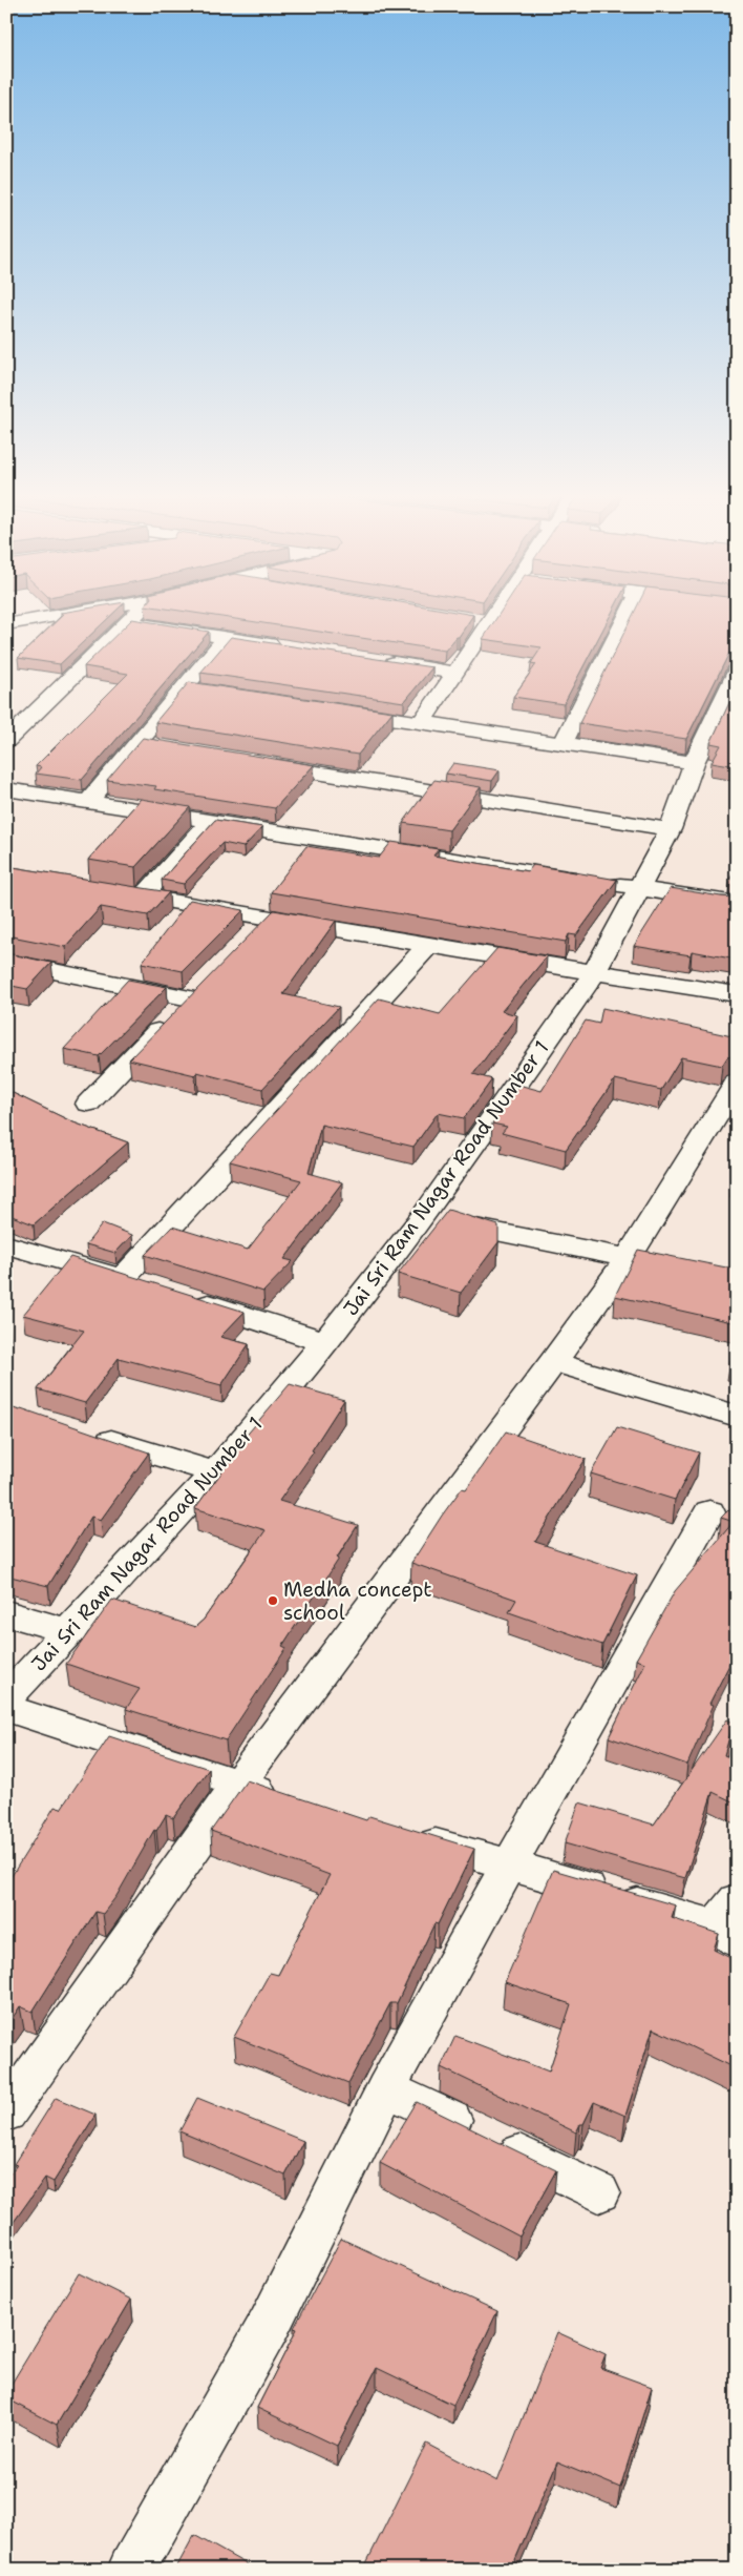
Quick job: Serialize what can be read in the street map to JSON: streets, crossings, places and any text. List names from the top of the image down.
{
  "streets": {
    "street": ["Jai Sri Ram Nagar Road Number 1"]
  },
  "places": ["Medha concept school"]
}
